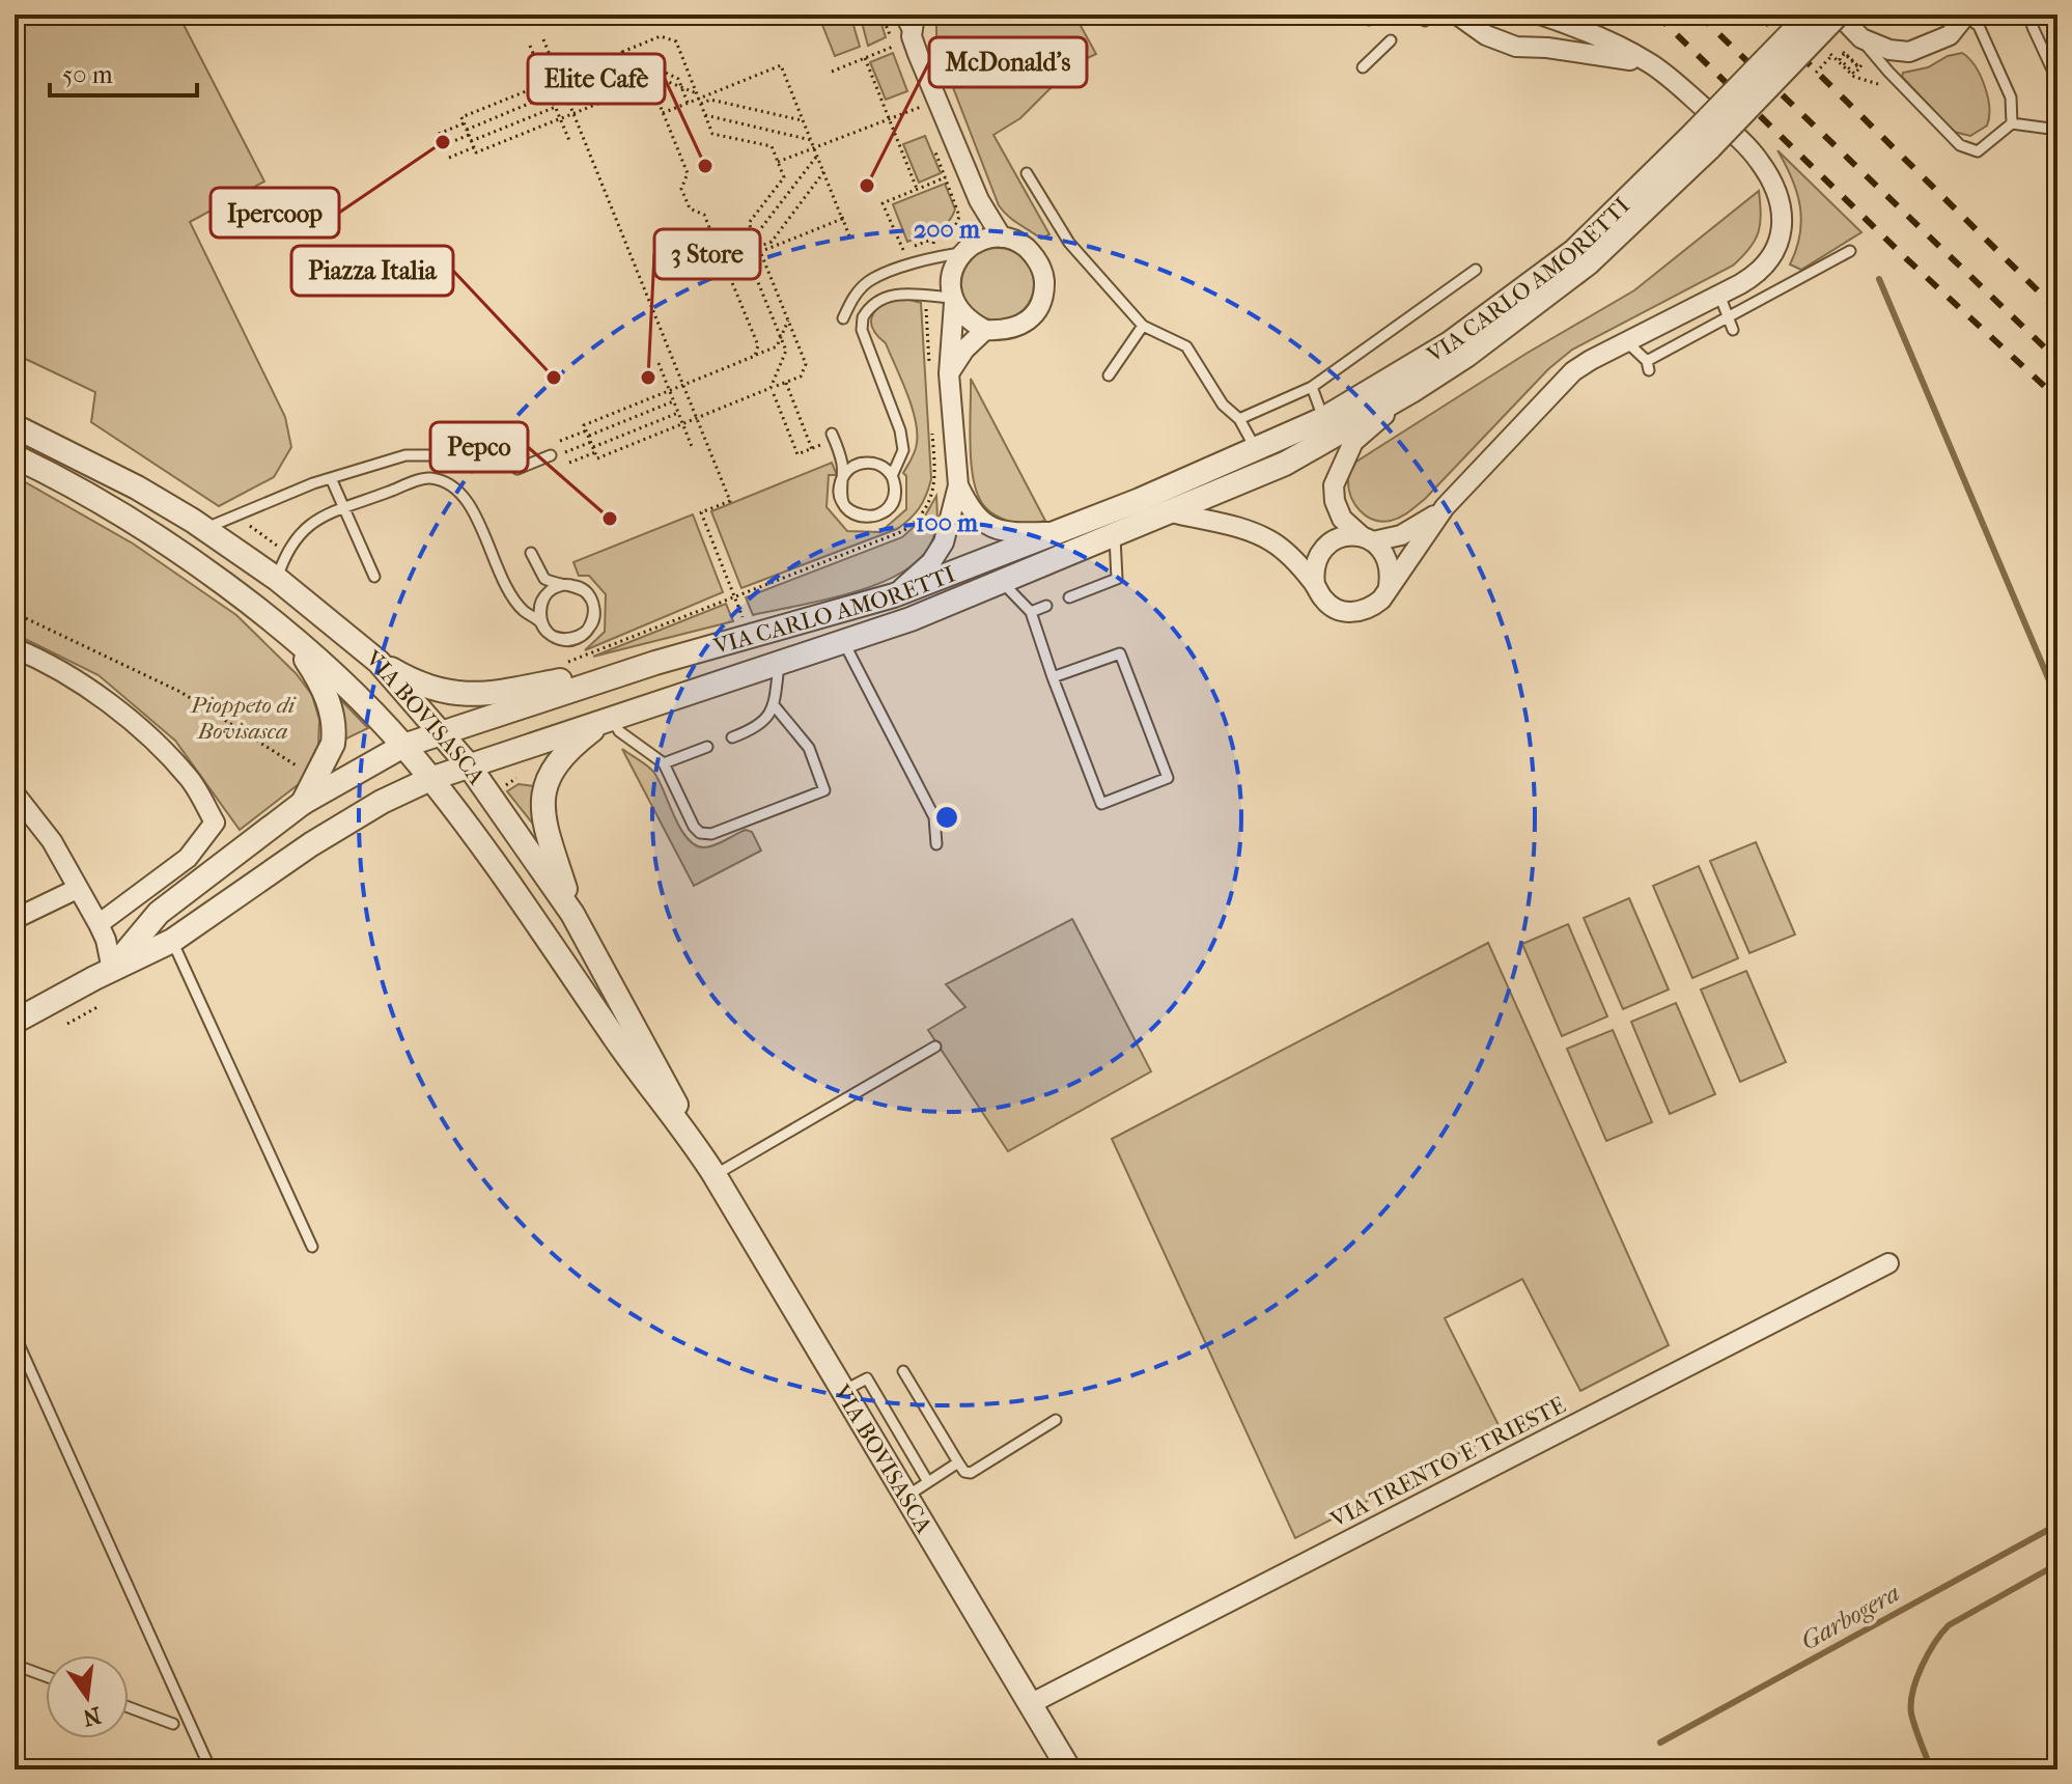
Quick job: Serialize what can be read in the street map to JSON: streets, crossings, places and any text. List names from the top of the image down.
{
  "streets": {
    "street": ["VIA CARLO AMORETTI", "VIA BOVISASCA", "VIA TRENTO E TRIESTE"]
  },
  "crossings": [
    ["VIA CARLO AMORETTI", "VIA BOVISASCA"],
    ["VIA BOVISASCA", "VIA TRENTO E TRIESTE"]
  ],
  "water": ["Garbogera"],
  "parks": ["Pioppeto di Bovisasca"],
  "places": [
    "Ipercoop",
    "Elite Cafè",
    "McDonald's",
    "Piazza Italia",
    "3 Store",
    "Pepco"
  ],
  "scale_bar": "50 m",
  "north": "bottom",
  "rings": ["200 m", "100 m"]
}
